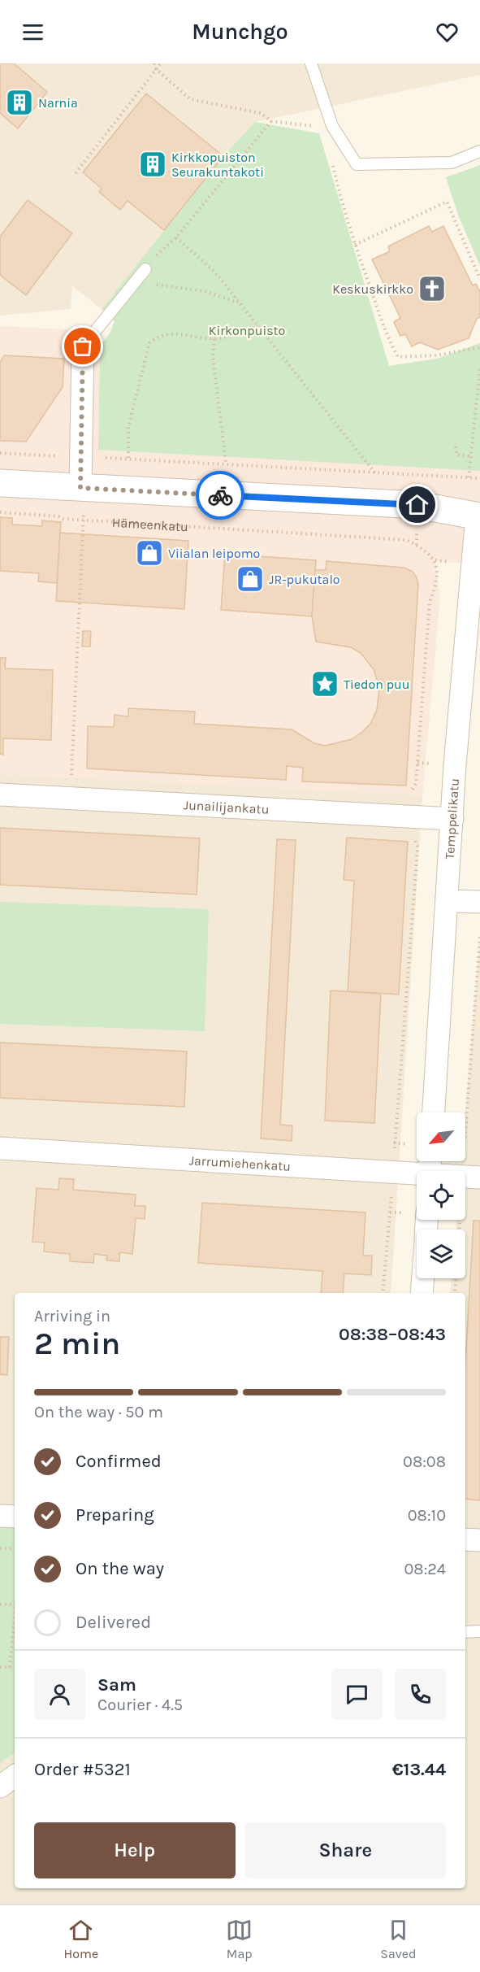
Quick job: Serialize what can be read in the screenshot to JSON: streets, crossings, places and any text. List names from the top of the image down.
{
  "streets": {
    "street": ["Junailijankatu", "Temppelikatu", "Jarrumiehenkatu"],
    "path": ["Hämeenkatu"]
  },
  "crossings": [
    ["Hämeenkatu", "Junailijankatu"],
    ["Junailijankatu", "Temppelikatu"]
  ],
  "parks": ["Kirkonpuisto"],
  "places": {
    "building": ["Narnia", "Kirkkopuiston Seurakuntakoti"],
    "church": ["Keskuskirkko"],
    "shop": ["Viialan leipomo", "JR-pukutalo"],
    "place": ["Tiedon puu"]
  },
  "north": "bottom left",
  "page": {
    "header": "Munchgo",
    "heading": ["2 min", "Arriving in", "08:38–08:43"],
    "panel": [
      "Sam",
      "Courier · 4.5",
      "Order #5321",
      "€13.44"
    ],
    "bar": "On the way · 50 m",
    "list": [
      ["Confirmed", "08:08"],
      ["Preparing", "08:10"],
      ["On the way", "08:24"],
      "Delivered"
    ],
    "buttons": ["Help", "Share"],
    "tabs": ["Home", "Map", "Saved"]
  }
}
